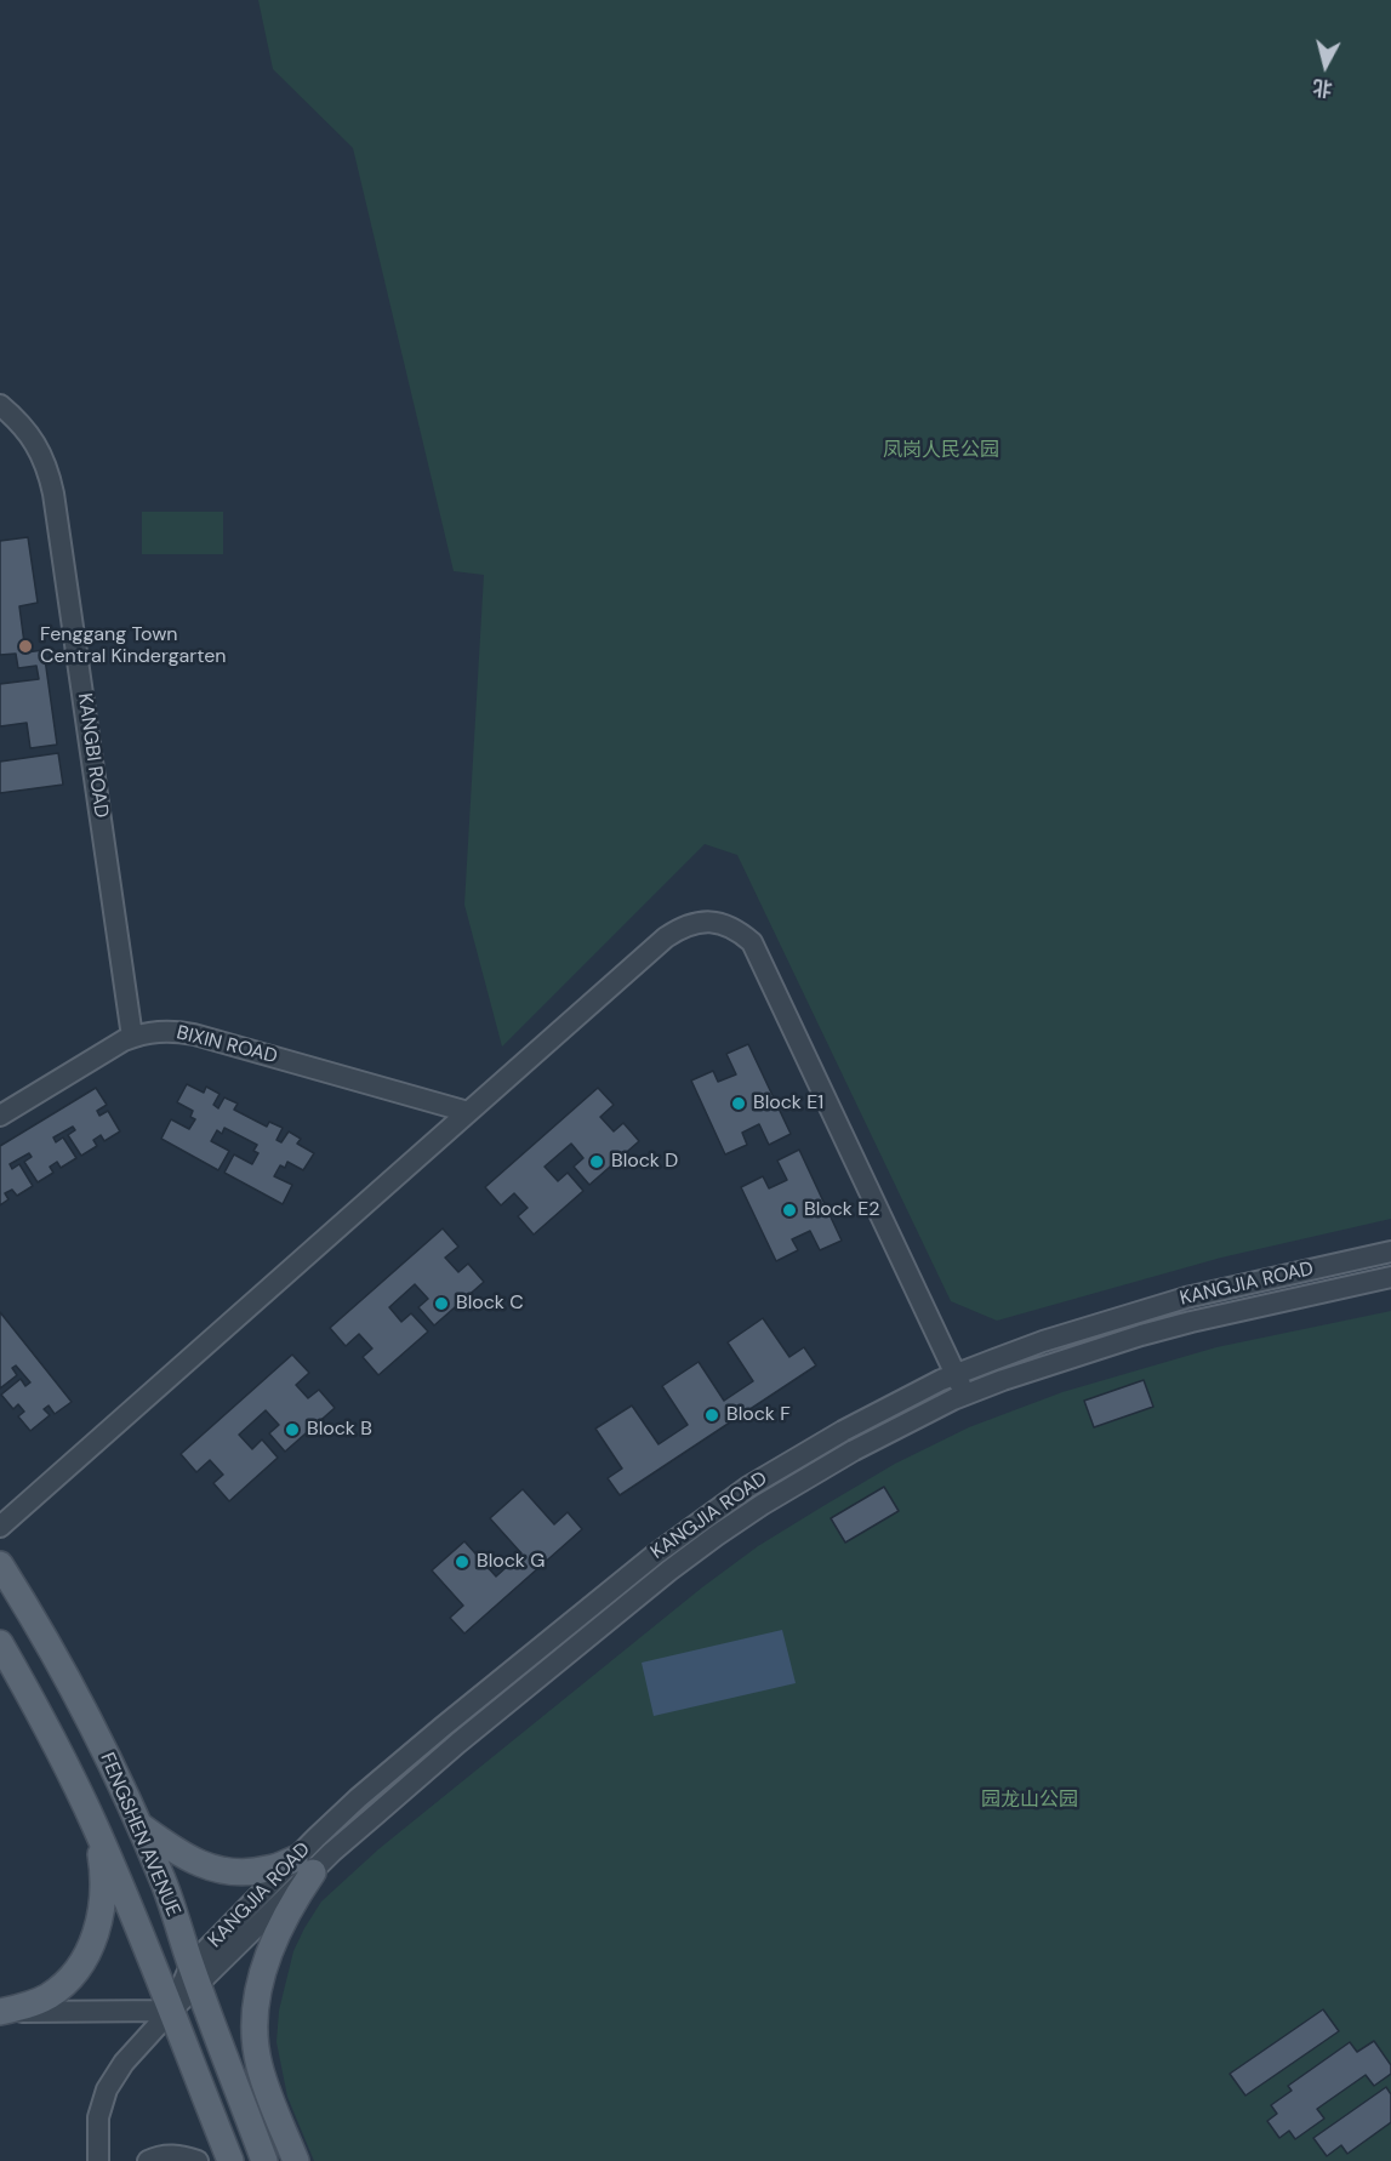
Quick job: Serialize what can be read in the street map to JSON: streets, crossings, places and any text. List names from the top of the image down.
{
  "streets": {
    "main road": ["FENGSHEN AVENUE"],
    "street": ["KANGBI ROAD", "BIXIN ROAD", "KANGJIA ROAD"]
  },
  "crossings": [
    ["KANGBI ROAD", "BIXIN ROAD"],
    ["KANGJIA ROAD", "FENGSHEN AVENUE"]
  ],
  "parks": ["凤岗人民公园", "园龙山公园"],
  "places": [
    "Fenggang Town Central Kindergarten",
    "Block E1",
    "Block D",
    "Block E2",
    "Block C",
    "Block F",
    "Block B",
    "Block G"
  ],
  "north": "bottom"
}
